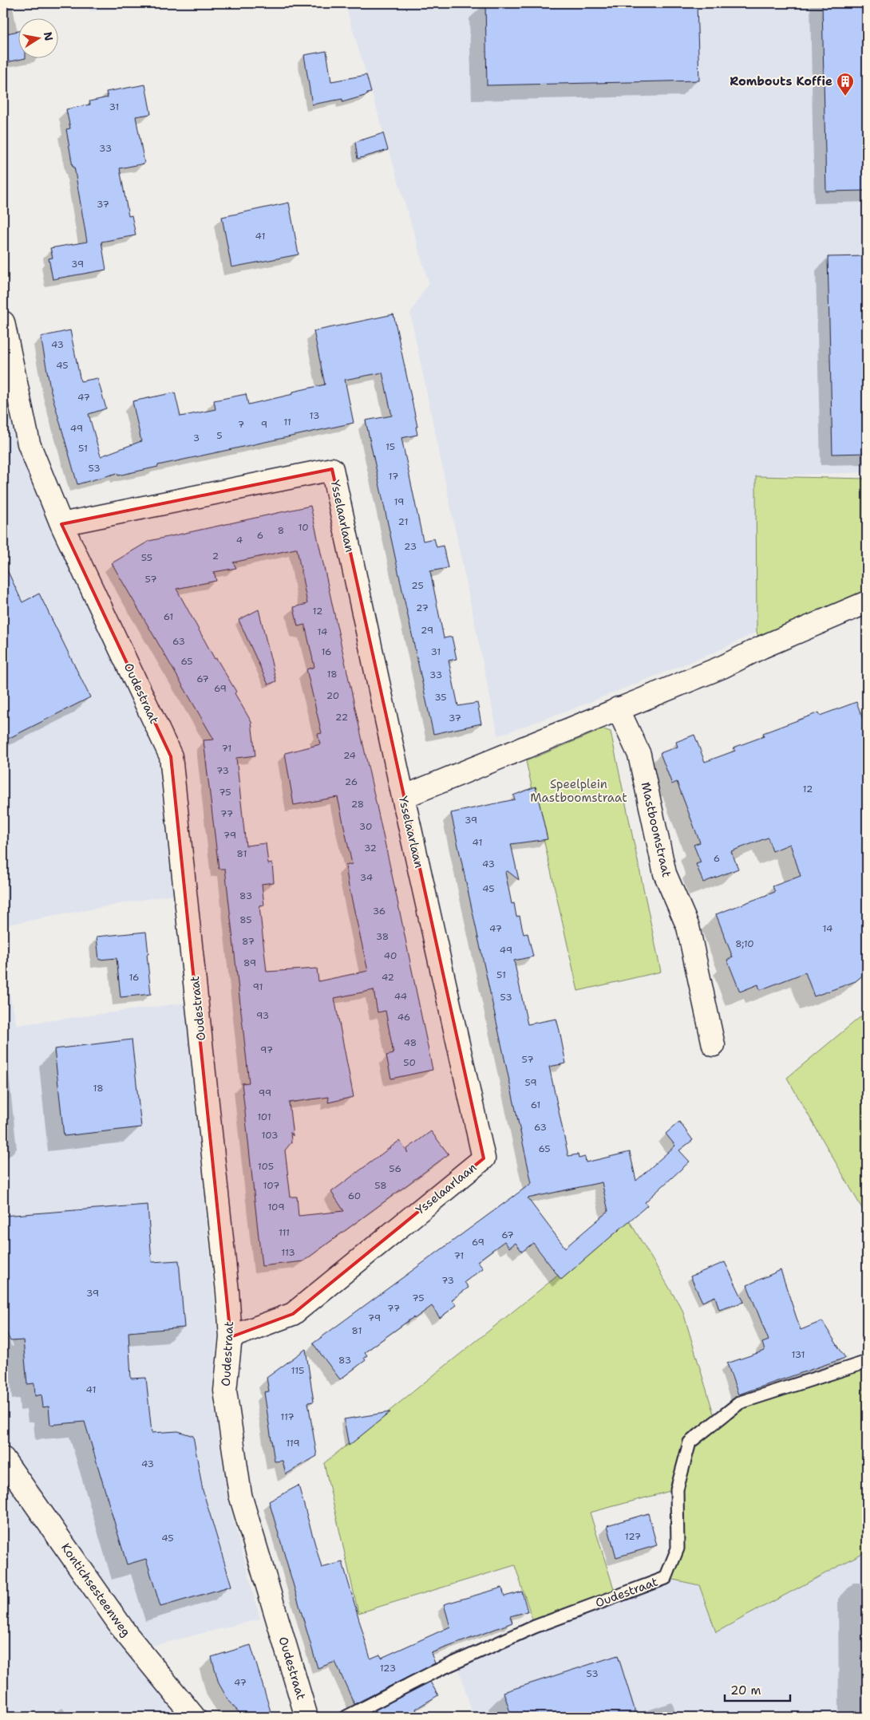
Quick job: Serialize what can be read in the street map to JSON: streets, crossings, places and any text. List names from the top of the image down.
{
  "streets": {
    "street": [
      "Ysselaarlaan",
      "Oudestraat",
      "Mastboomstraat",
      "Kontichsesteenweg"
    ]
  },
  "crossings": [
    ["Ysselaarlaan", "Oudestraat"]
  ],
  "parks": ["Speelplein Mastboomstraat"],
  "places": {
    "building": ["Rombouts Koffie"]
  },
  "house_numbers": [
    "31",
    "33",
    "37",
    "41",
    "39",
    "43",
    "45",
    "47",
    "13",
    "11",
    "7",
    "9",
    "49",
    "5",
    "3",
    "15",
    "51",
    "53",
    "17",
    "19",
    "21",
    "10",
    "8",
    "6",
    "4",
    "23",
    "2",
    "55",
    "57",
    "25",
    "27",
    "12",
    "61",
    "29",
    "14",
    "63",
    "16",
    "31",
    "65",
    "18",
    "33",
    "67",
    "69",
    "20",
    "35",
    "22",
    "37",
    "71",
    "24",
    "73",
    "26",
    "12",
    "75",
    "28",
    "77",
    "39",
    "30",
    "79",
    "41",
    "32",
    "81",
    "6",
    "43",
    "34",
    "45",
    "83",
    "36",
    "85",
    "47",
    "14",
    "38",
    "87",
    "8;10",
    "49",
    "40",
    "89",
    "51",
    "16",
    "42",
    "91",
    "44",
    "53",
    "93",
    "46",
    "48",
    "97",
    "57",
    "50",
    "59",
    "18",
    "99",
    "61",
    "101",
    "63",
    "103",
    "65",
    "105",
    "56",
    "107",
    "58",
    "60",
    "109",
    "111",
    "67",
    "69",
    "113",
    "71",
    "73",
    "39",
    "75",
    "77",
    "79",
    "81",
    "131",
    "83",
    "115",
    "41",
    "117",
    "119",
    "43",
    "127",
    "45",
    "123",
    "53",
    "47"
  ],
  "scale_bar": "20 m",
  "north": "right"
}
